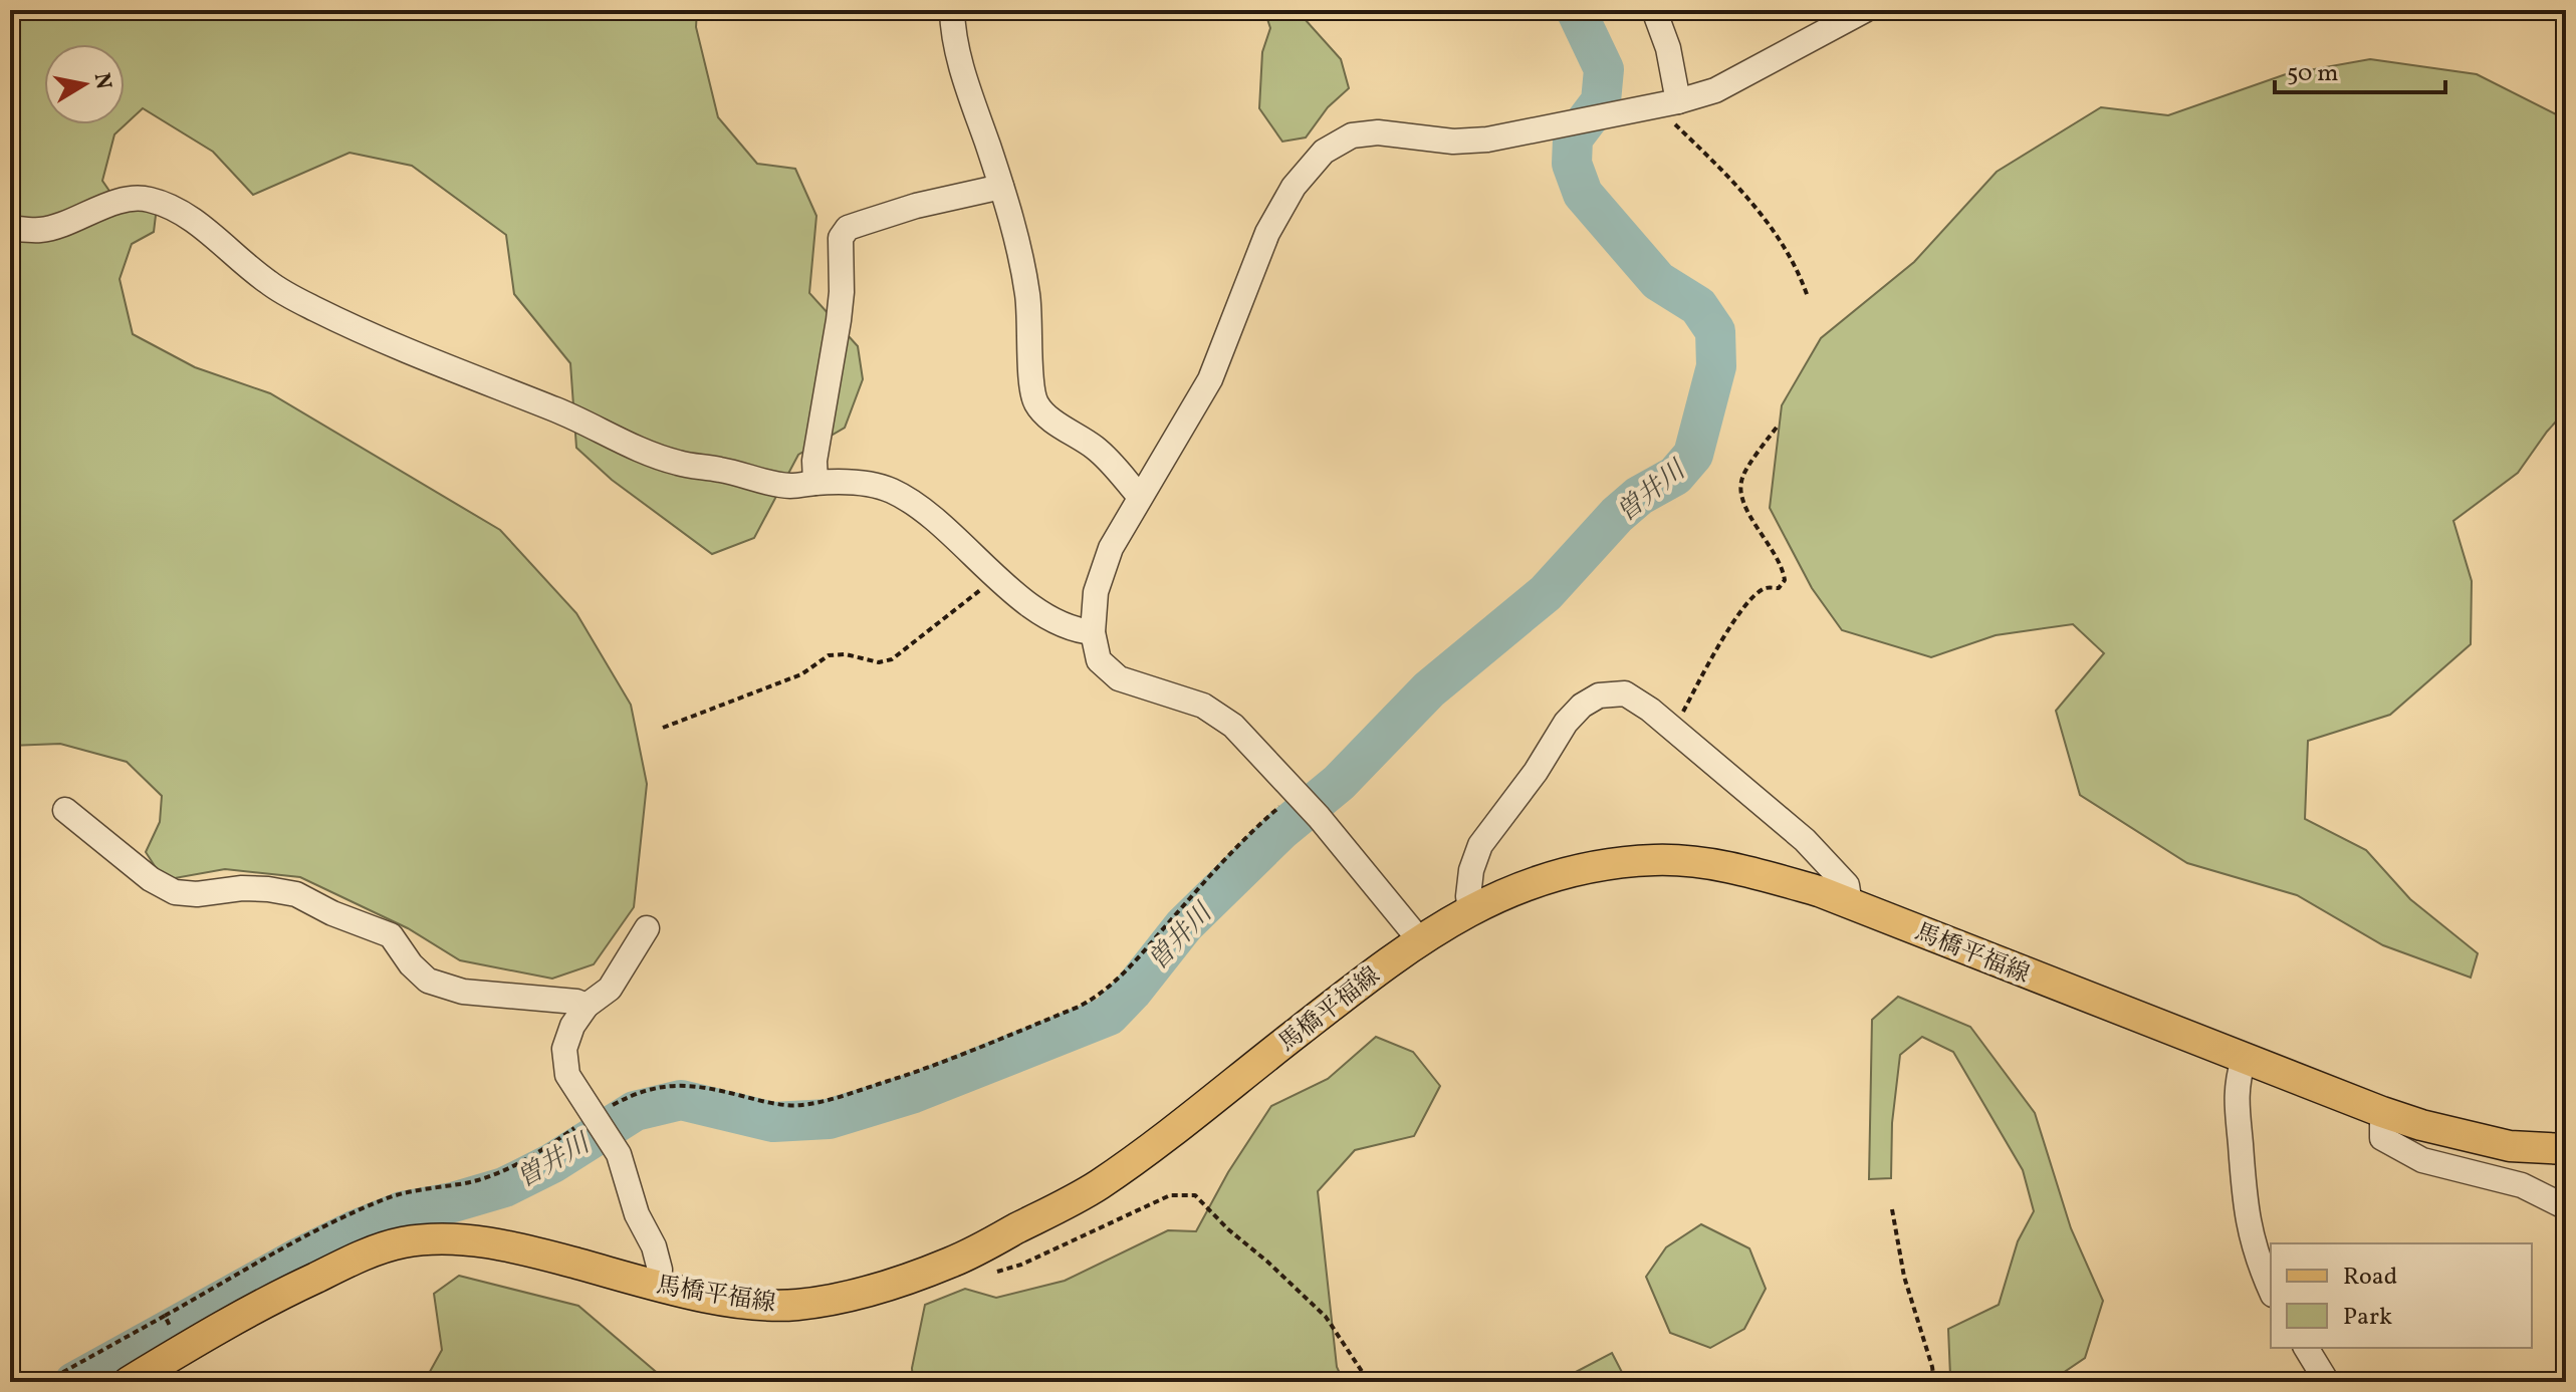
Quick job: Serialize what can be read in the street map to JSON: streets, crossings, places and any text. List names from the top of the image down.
{
  "streets": {
    "main road": ["馬橋平福線"]
  },
  "water": ["曽井川"],
  "legend": ["Road", "Park"],
  "scale_bar": "50 m",
  "north": "right"
}
